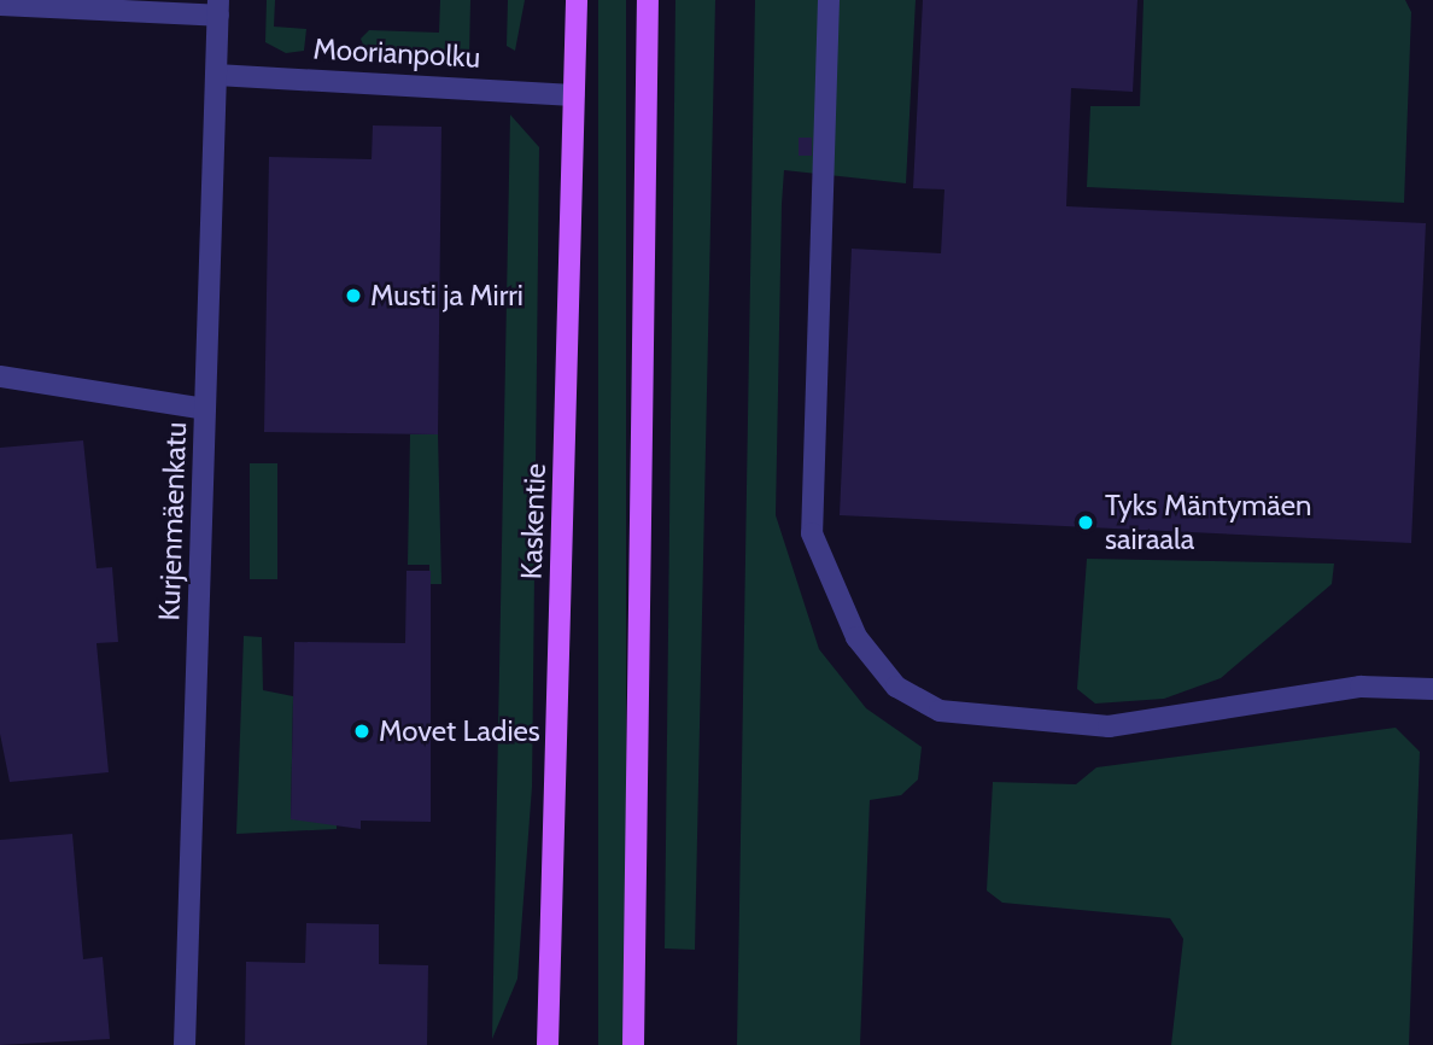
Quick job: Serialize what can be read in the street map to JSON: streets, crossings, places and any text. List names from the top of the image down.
{
  "streets": {
    "main road": ["Kaskentie"],
    "street": ["Moorianpolku", "Kurjenmäenkatu"]
  },
  "crossings": [
    ["Moorianpolku", "Kurjenmäenkatu"],
    ["Moorianpolku", "Kaskentie"]
  ],
  "places": ["Musti ja Mirri", "Tyks Mäntymäen sairaala", "Movet Ladies"]
}
